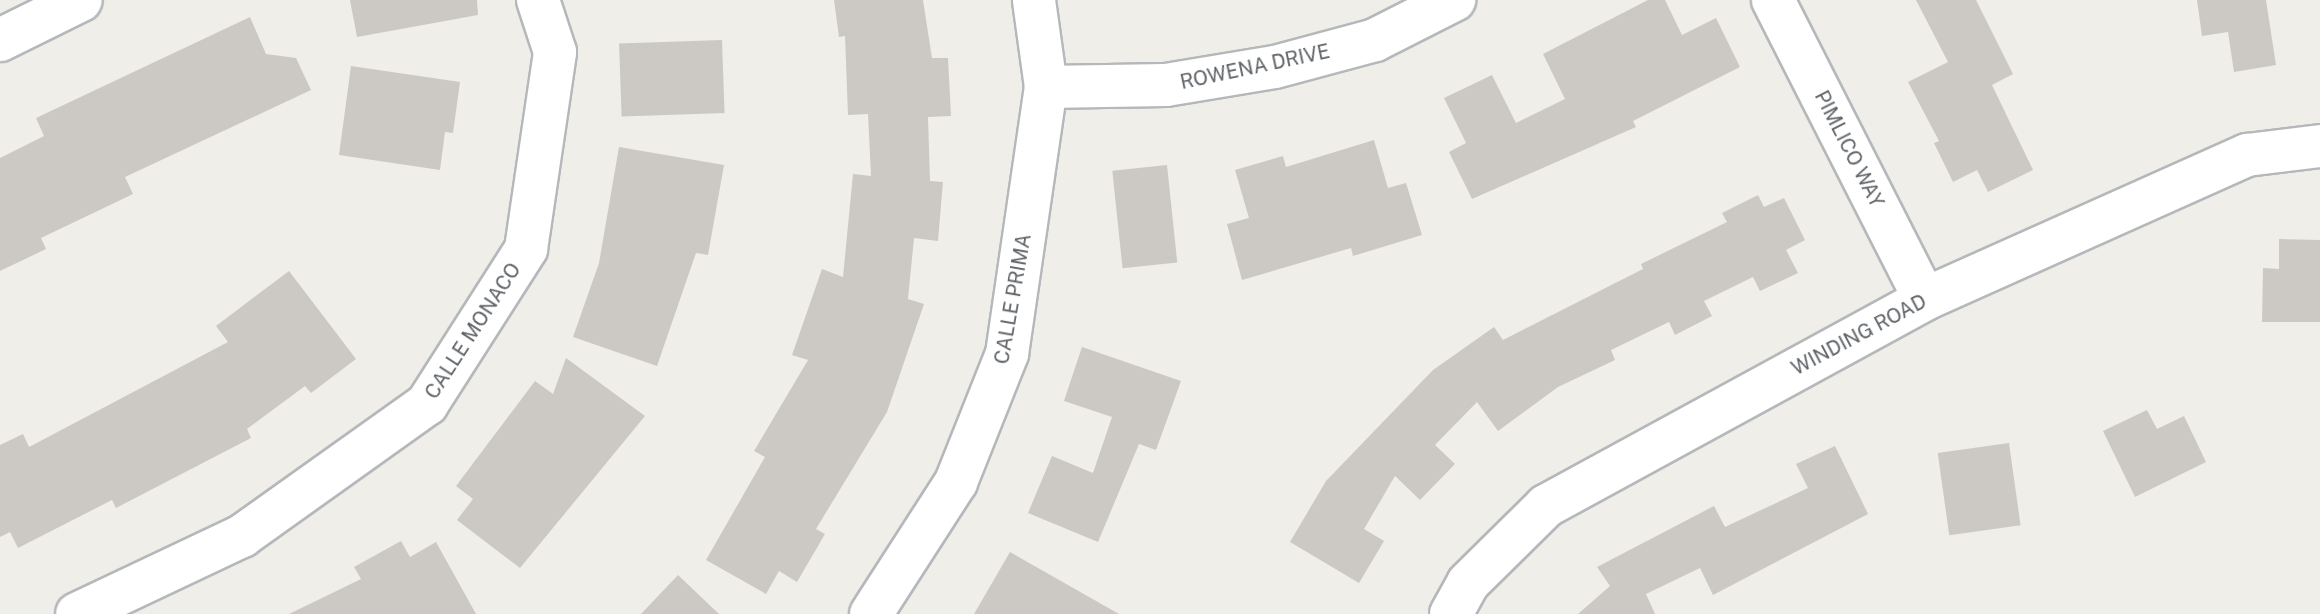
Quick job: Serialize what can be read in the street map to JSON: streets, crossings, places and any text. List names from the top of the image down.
{
  "streets": {
    "street": [
      "ROWENA DRIVE",
      "PIMLICO WAY",
      "CALLE PRIMA",
      "CALLE MONACO",
      "WINDING ROAD"
    ]
  },
  "crossings": [
    ["ROWENA DRIVE", "CALLE PRIMA"],
    ["PIMLICO WAY", "WINDING ROAD"]
  ]
}
